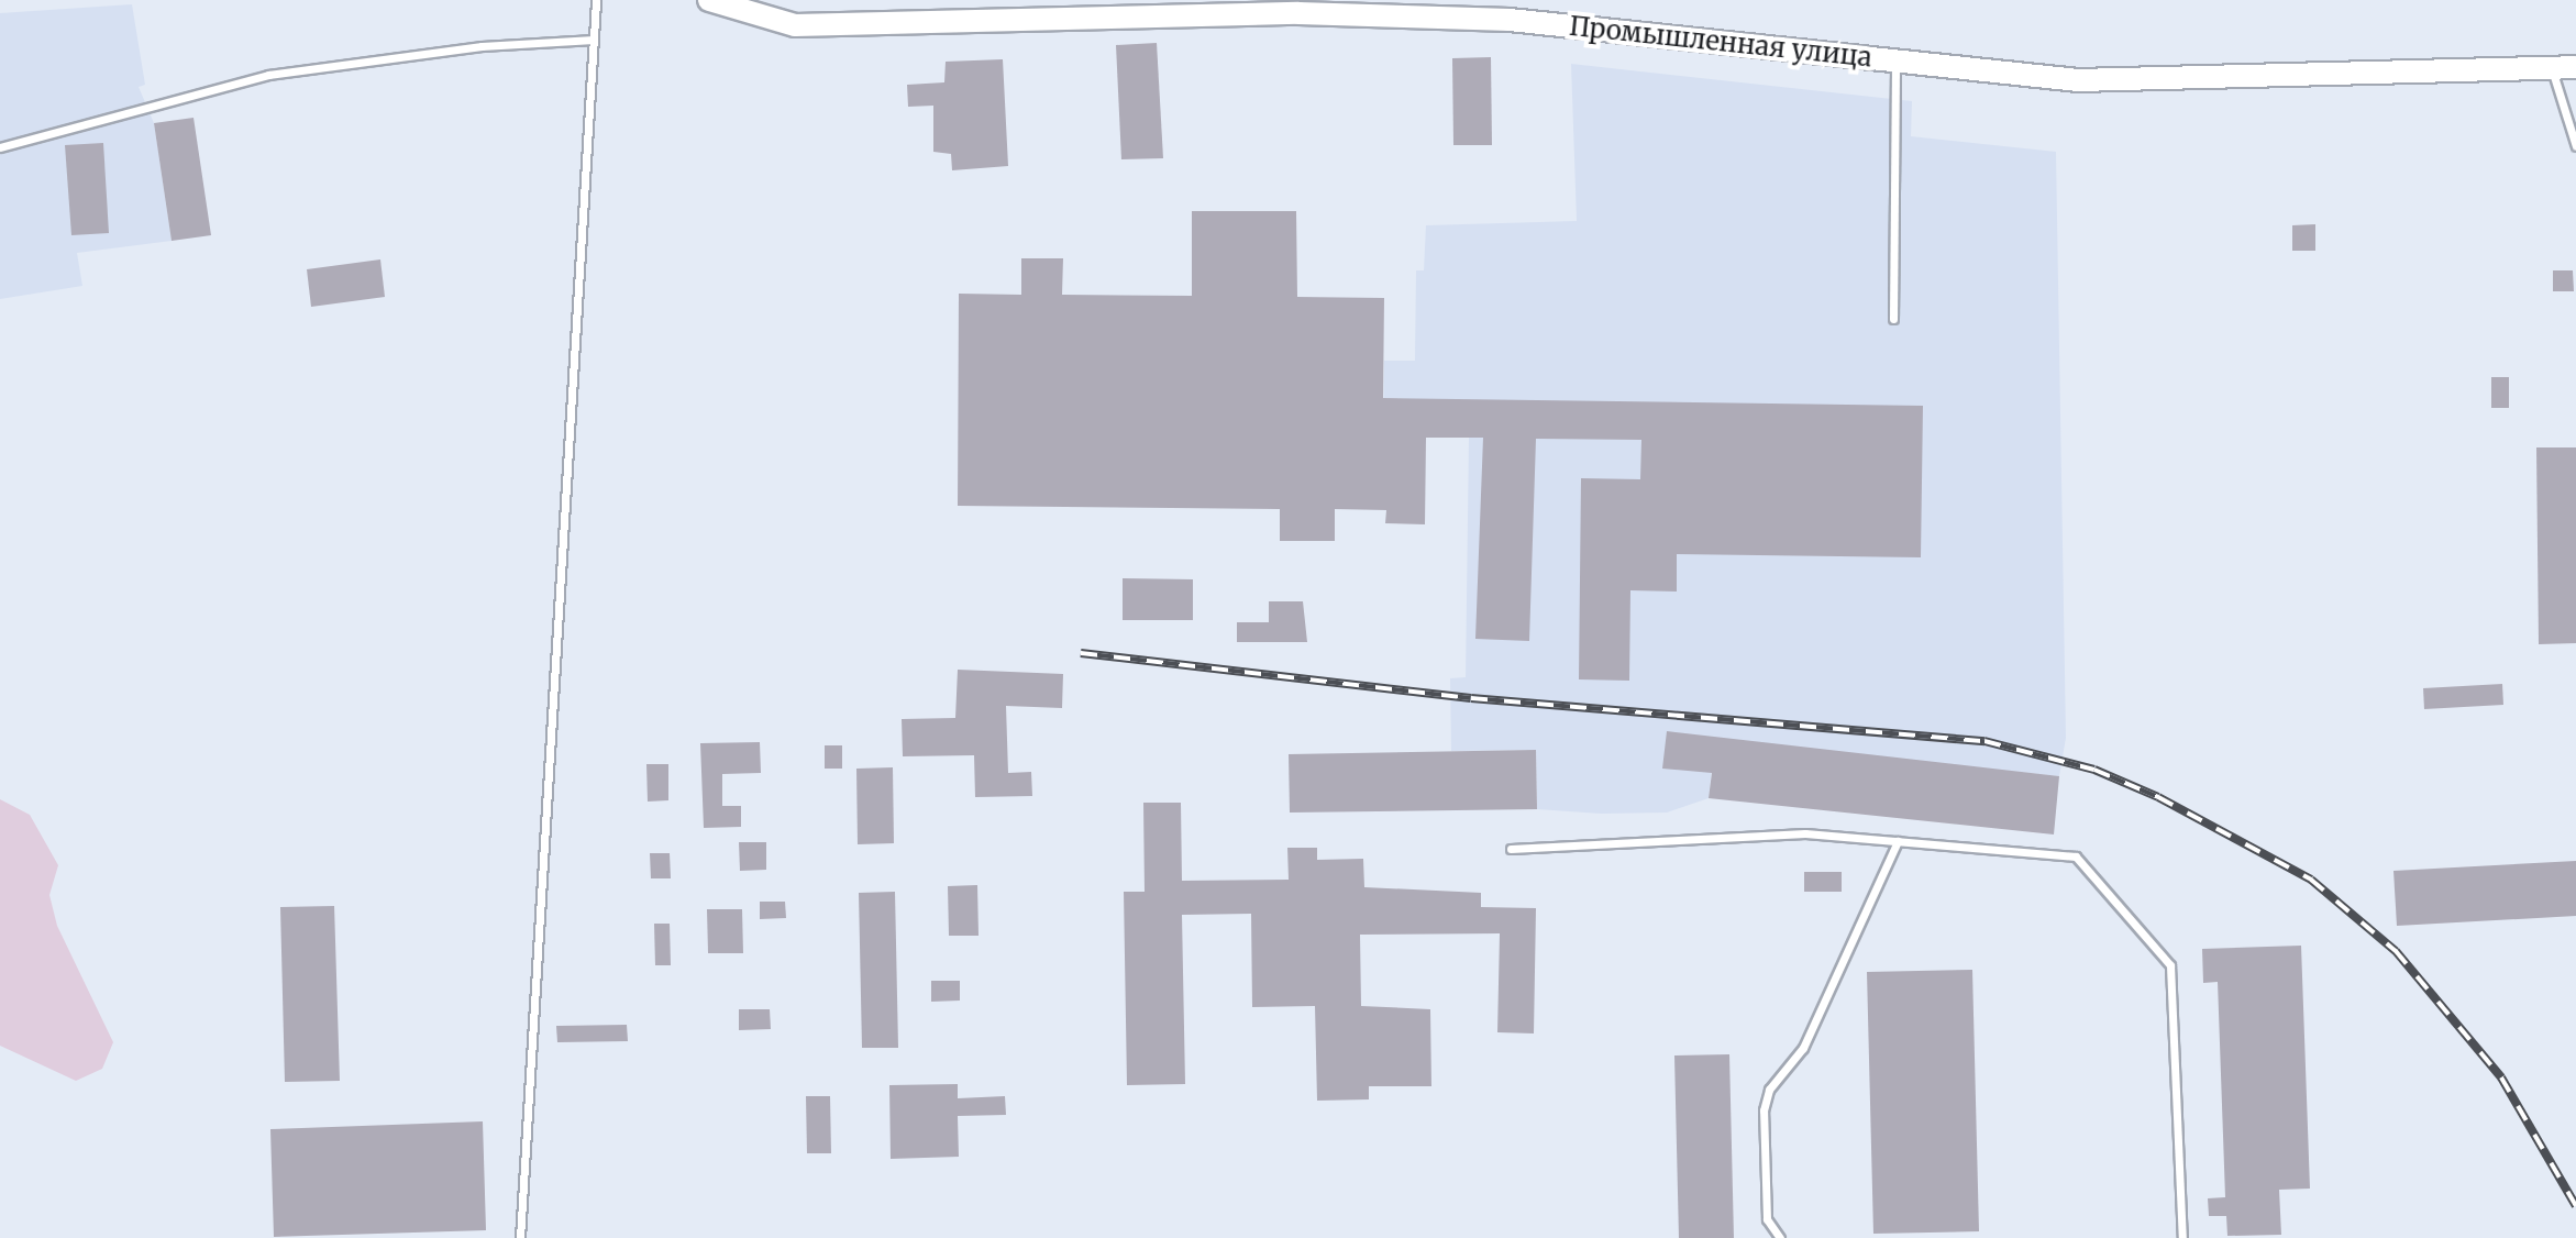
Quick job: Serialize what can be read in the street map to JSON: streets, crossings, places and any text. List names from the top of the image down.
{
  "streets": {
    "street": ["Промышленная улица"]
  }
}
